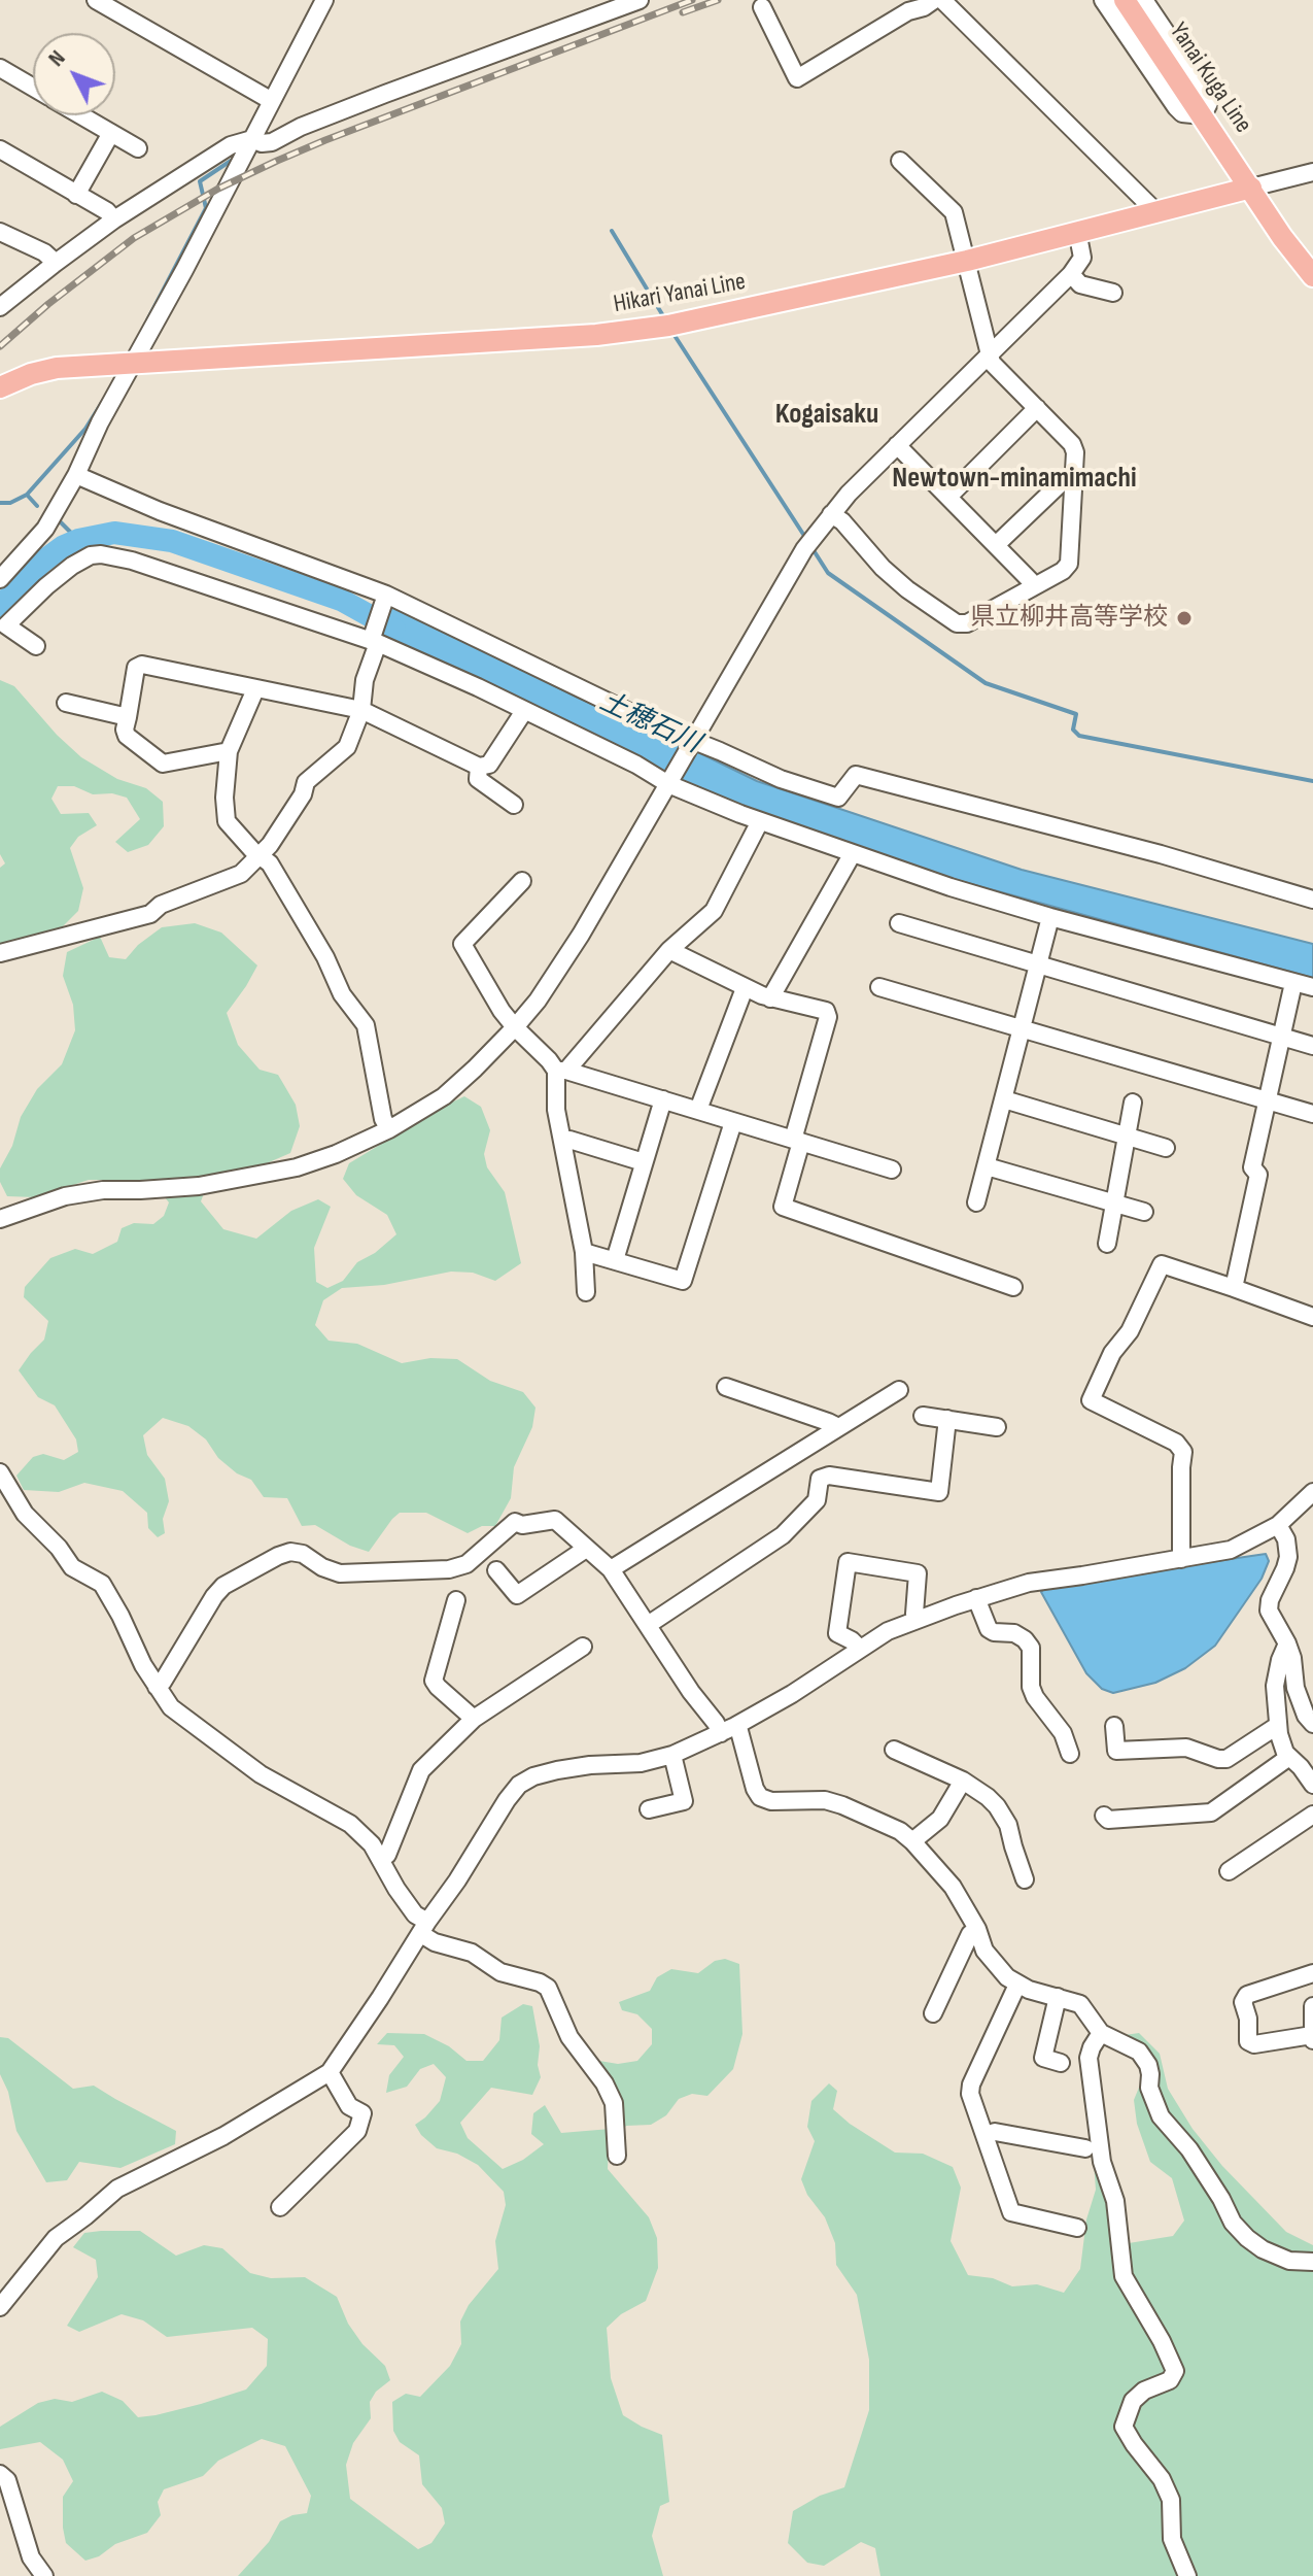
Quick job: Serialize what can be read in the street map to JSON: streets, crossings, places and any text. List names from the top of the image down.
{
  "streets": {
    "main road": ["Yanai Kuga Line", "Hikari Yanai Line"]
  },
  "crossings": [
    ["Yanai Kuga Line", "Hikari Yanai Line"]
  ],
  "districts": ["Kogaisaku", "Newtown-minamimachi"],
  "water": ["土穂石川"],
  "places": ["県立柳井高等学校"],
  "north": "top left"
}
